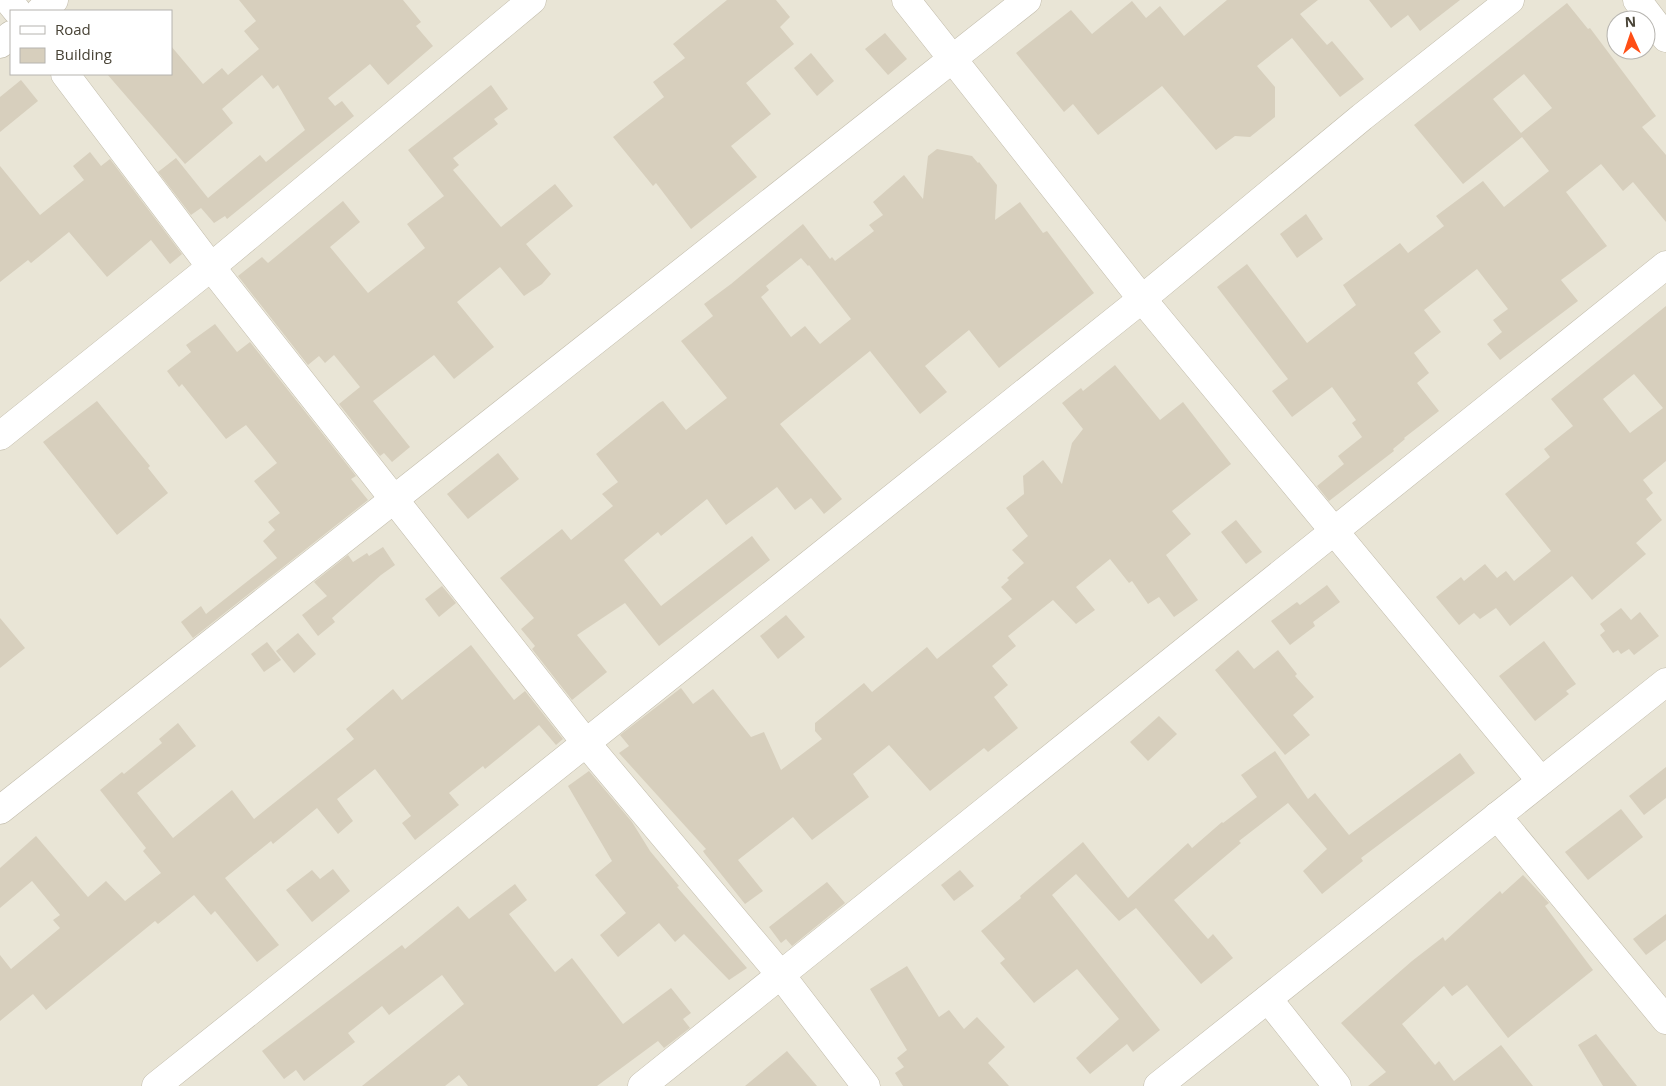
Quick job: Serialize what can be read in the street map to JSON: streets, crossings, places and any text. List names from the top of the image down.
{
  "legend": ["Road", "Building"],
  "north": "top"
}
